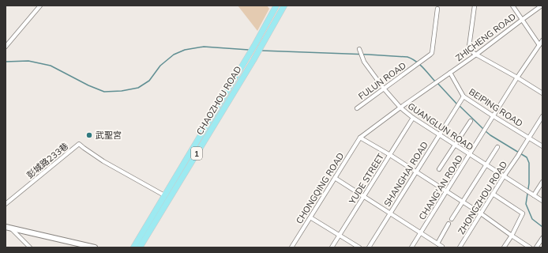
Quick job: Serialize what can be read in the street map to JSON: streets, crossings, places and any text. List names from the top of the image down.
{
  "streets": {
    "main road": ["CHAOZHOU ROAD", "1"],
    "street": [
      "ZHICHENG ROAD",
      "FULUN ROAD",
      "BEIPING ROAD",
      "GUANGLUN ROAD",
      "彭城路233巷",
      "SHANGHAI ROAD",
      "YUDE STREET",
      "CHANG'AN ROAD",
      "CHONGQING ROAD",
      "ZHONGZHOU ROAD"
    ]
  },
  "crossings": [
    ["ZHICHENG ROAD", "BEIPING ROAD"],
    ["ZHICHENG ROAD", "GUANGLUN ROAD"],
    ["FULUN ROAD", "GUANGLUN ROAD"],
    ["CHAOZHOU ROAD", "彭城路233巷"],
    ["BEIPING ROAD", "SHANGHAI ROAD"],
    ["BEIPING ROAD", "CHANG'AN ROAD"],
    ["BEIPING ROAD", "ZHONGZHOU ROAD"],
    ["GUANGLUN ROAD", "SHANGHAI ROAD"],
    ["GUANGLUN ROAD", "YUDE STREET"],
    ["GUANGLUN ROAD", "CHANG'AN ROAD"],
    ["GUANGLUN ROAD", "ZHONGZHOU ROAD"]
  ],
  "places": ["武聖宮"]
}
